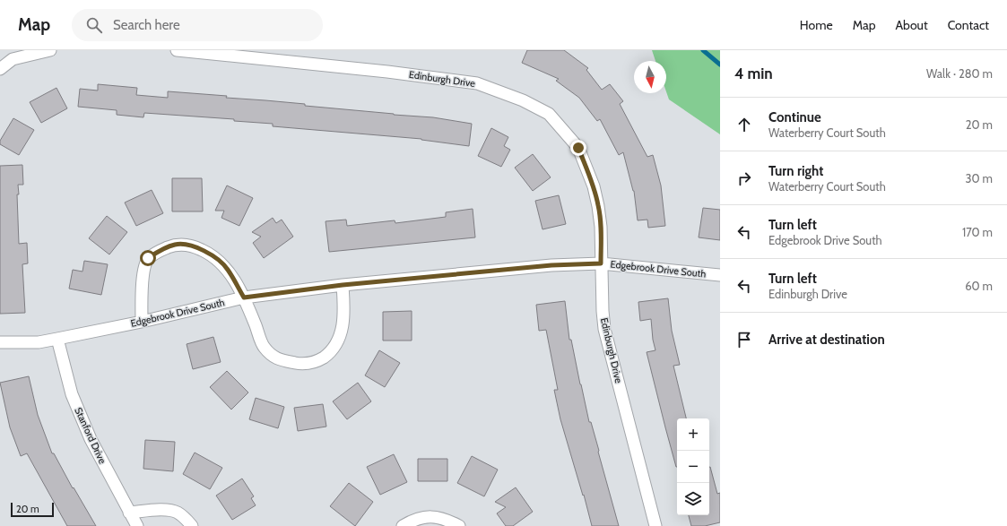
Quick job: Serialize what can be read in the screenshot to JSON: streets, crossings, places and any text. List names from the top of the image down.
{
  "streets": {
    "street": ["Edinburgh Drive", "Edgebrook Drive South", "Stanford Drive"]
  },
  "crossings": [
    ["Edinburgh Drive", "Edgebrook Drive South"],
    ["Edgebrook Drive South", "Stanford Drive"]
  ],
  "scale_bar": "20 m",
  "north": "bottom",
  "page": {
    "header": "Map",
    "search": "Search here",
    "nav": [
      "Home",
      "Map",
      "About",
      "Contact"
    ],
    "heading": ["4 min", "Walk · 280 m"],
    "list": [
      ["Continue", "Waterberry Court South", "20 m"],
      ["Turn right", "Waterberry Court South", "30 m"],
      ["Turn left", "Edgebrook Drive South", "170 m"],
      ["Turn left", "Edinburgh Drive", "60 m"],
      "Arrive at destination"
    ],
    "map_buttons": ["+", "−"],
    "scale": "20 m"
  }
}
